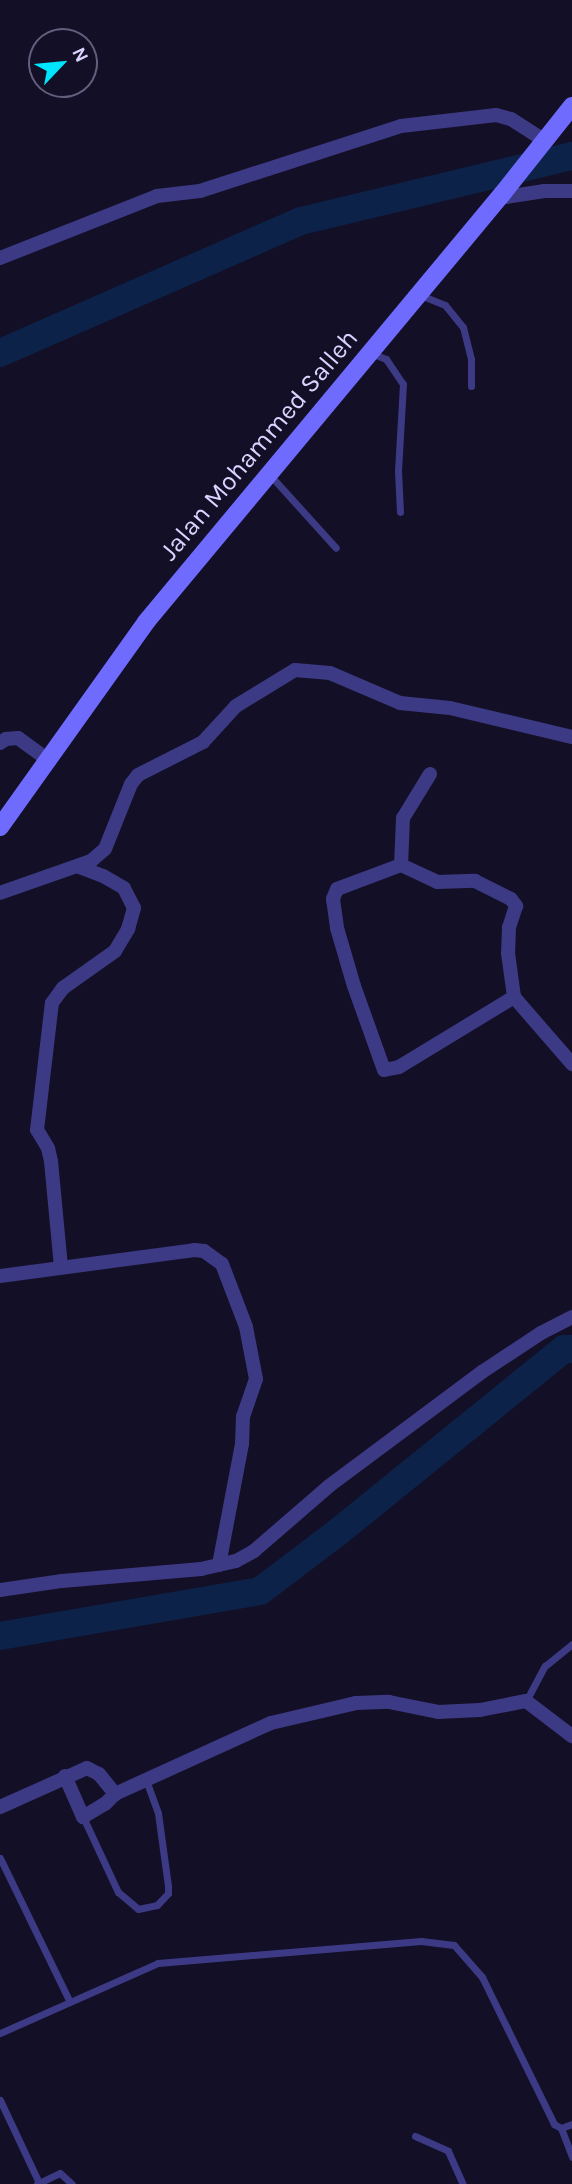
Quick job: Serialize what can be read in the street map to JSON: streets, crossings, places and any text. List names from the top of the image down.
{
  "streets": {
    "main road": ["Jalan Mohammed Salleh"]
  },
  "north": "top right"
}
